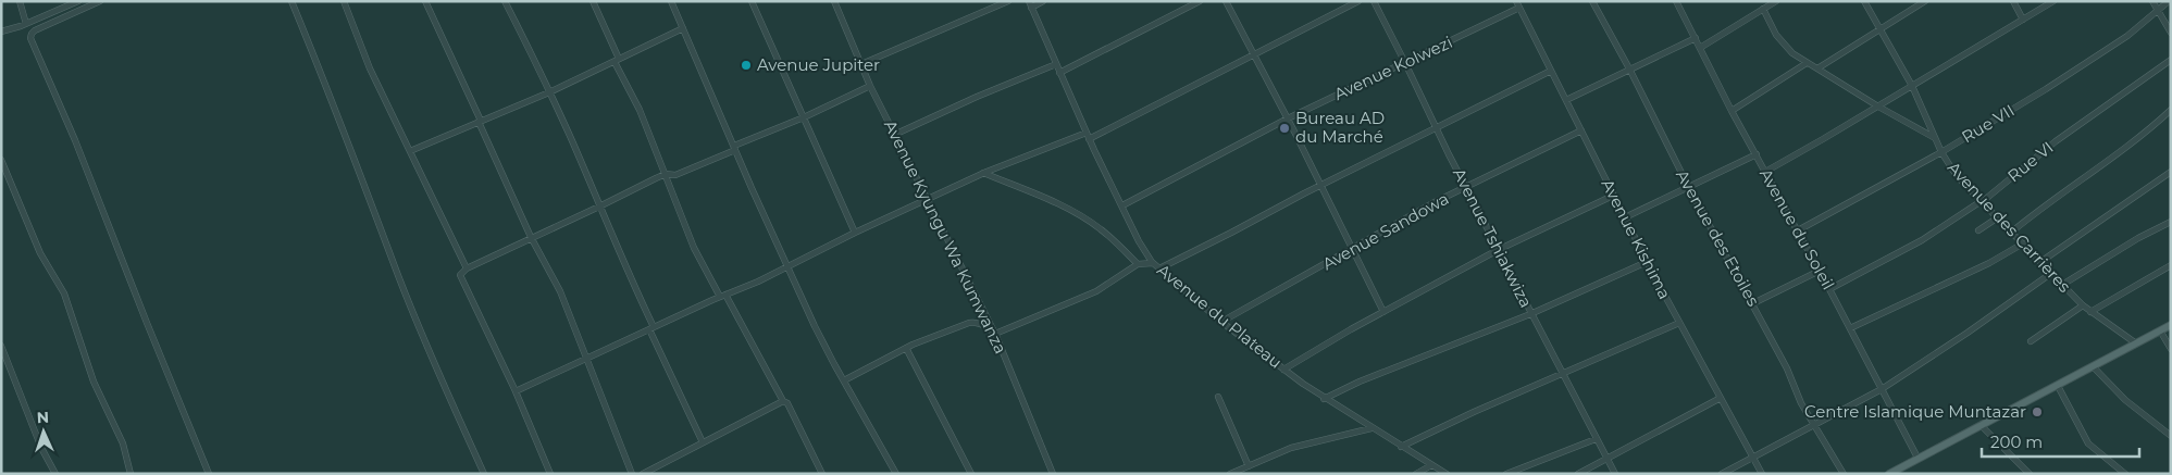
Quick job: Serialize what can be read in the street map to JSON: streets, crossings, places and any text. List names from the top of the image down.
{
  "streets": {
    "street": [
      "Avenue Kolwezi",
      "Rue VII",
      "Rue VI",
      "Avenue des Carrières",
      "Avenue du Soleil",
      "Avenue Sandowa",
      "Avenue Kyungu Wa Kumwanza",
      "Avenue Tshiakwiza",
      "Avenue des Etoiles",
      "Avenue Kishima",
      "Avenue du Plateau"
    ]
  },
  "crossings": [
    ["Avenue Kolwezi", "Avenue Tshiakwiza"],
    ["Avenue Kolwezi", "Avenue Kishima"],
    ["Avenue Kolwezi", "Avenue du Plateau"],
    ["Rue VII", "Avenue des Carrières"],
    ["Rue VII", "Avenue du Soleil"],
    ["Rue VI", "Avenue des Carrières"],
    ["Rue VI", "Avenue du Soleil"],
    ["Avenue Sandowa", "Avenue Tshiakwiza"],
    ["Avenue Sandowa", "Avenue Kishima"],
    ["Avenue Sandowa", "Avenue du Plateau"]
  ],
  "places": ["Avenue Jupiter", "Bureau AD du Marché", "Centre Islamique Muntazar"],
  "scale_bar": "200 m",
  "north": "top"
}
